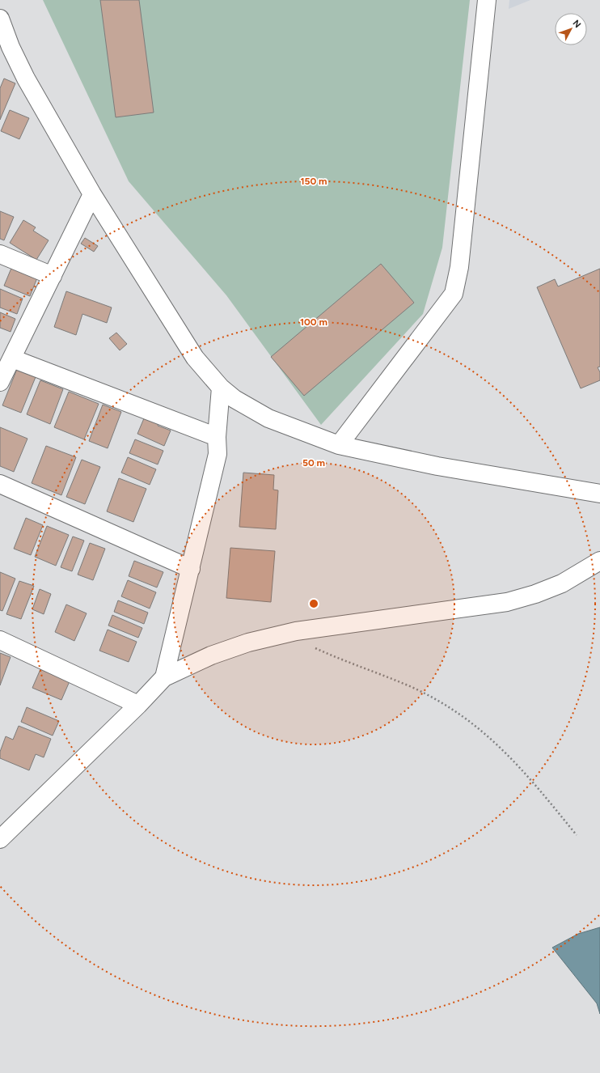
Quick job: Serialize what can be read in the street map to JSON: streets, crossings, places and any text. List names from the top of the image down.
{
  "north": "top right",
  "rings": ["150 m", "100 m", "50 m"]
}
